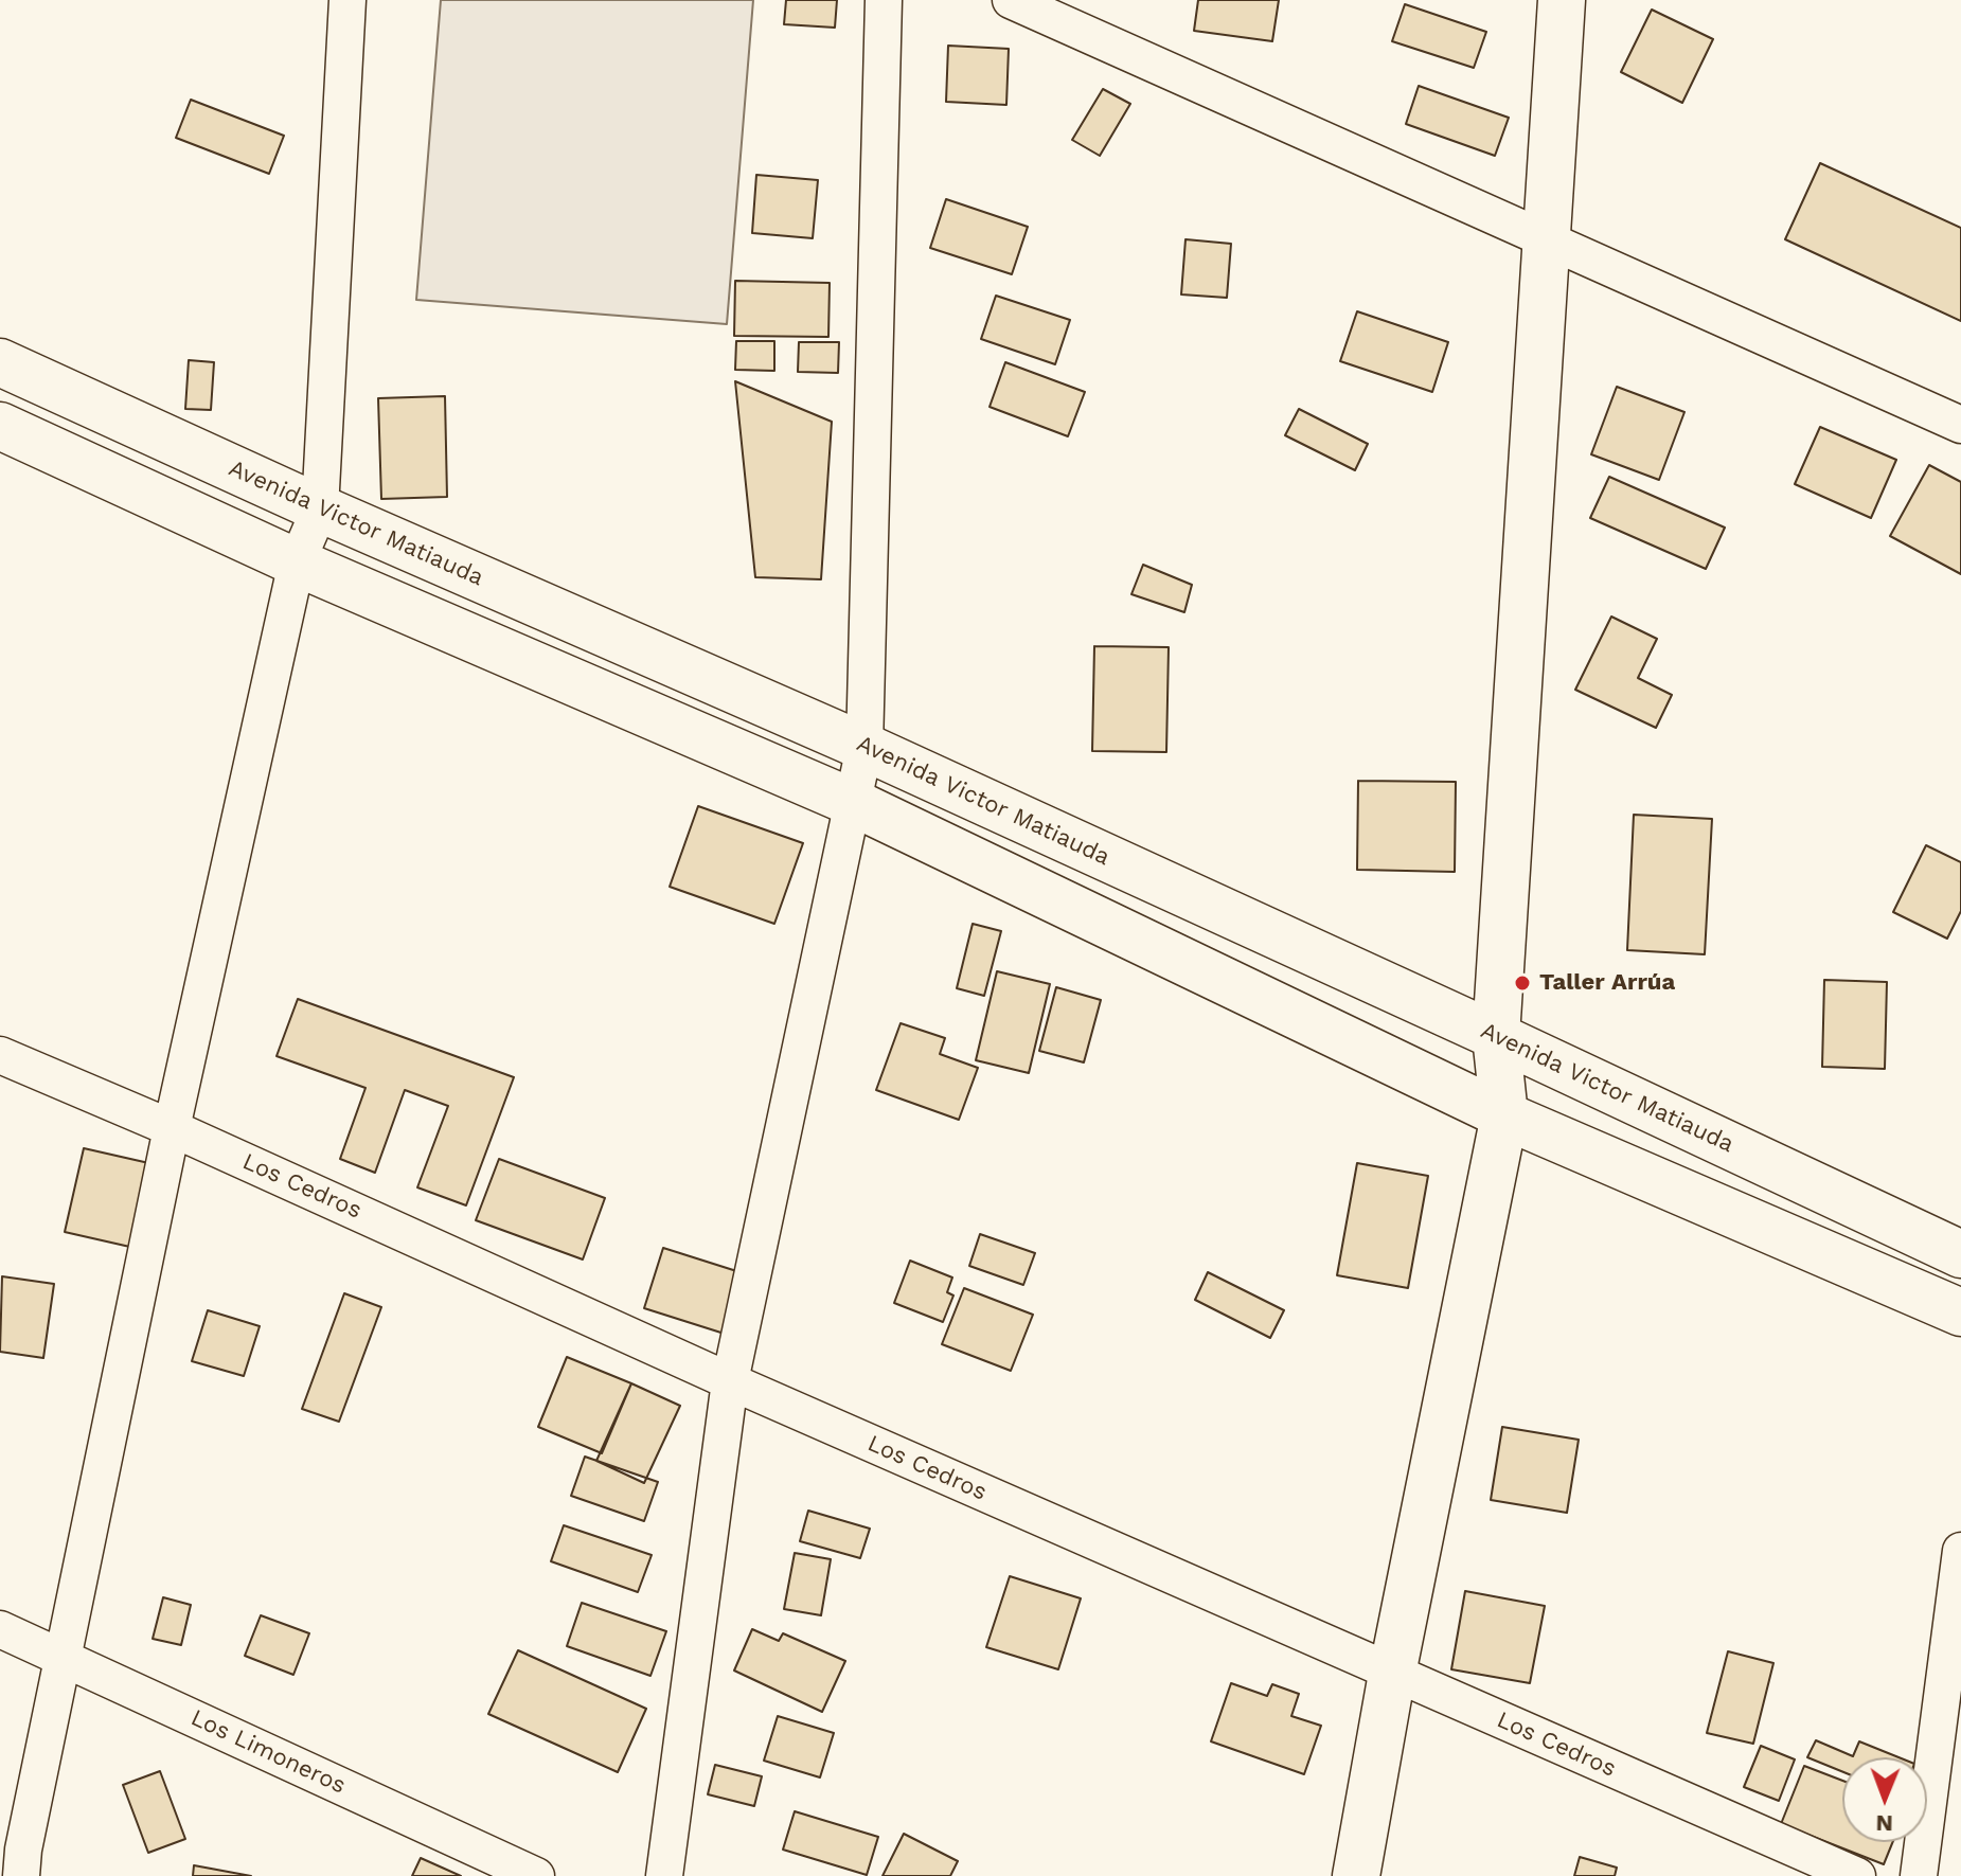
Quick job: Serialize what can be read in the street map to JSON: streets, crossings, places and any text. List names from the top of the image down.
{
  "streets": {
    "main road": ["Avenida Victor Matiauda"],
    "street": ["Los Cedros", "Los Limoneros"]
  },
  "places": ["Taller Arrúa"],
  "north": "bottom"
}
